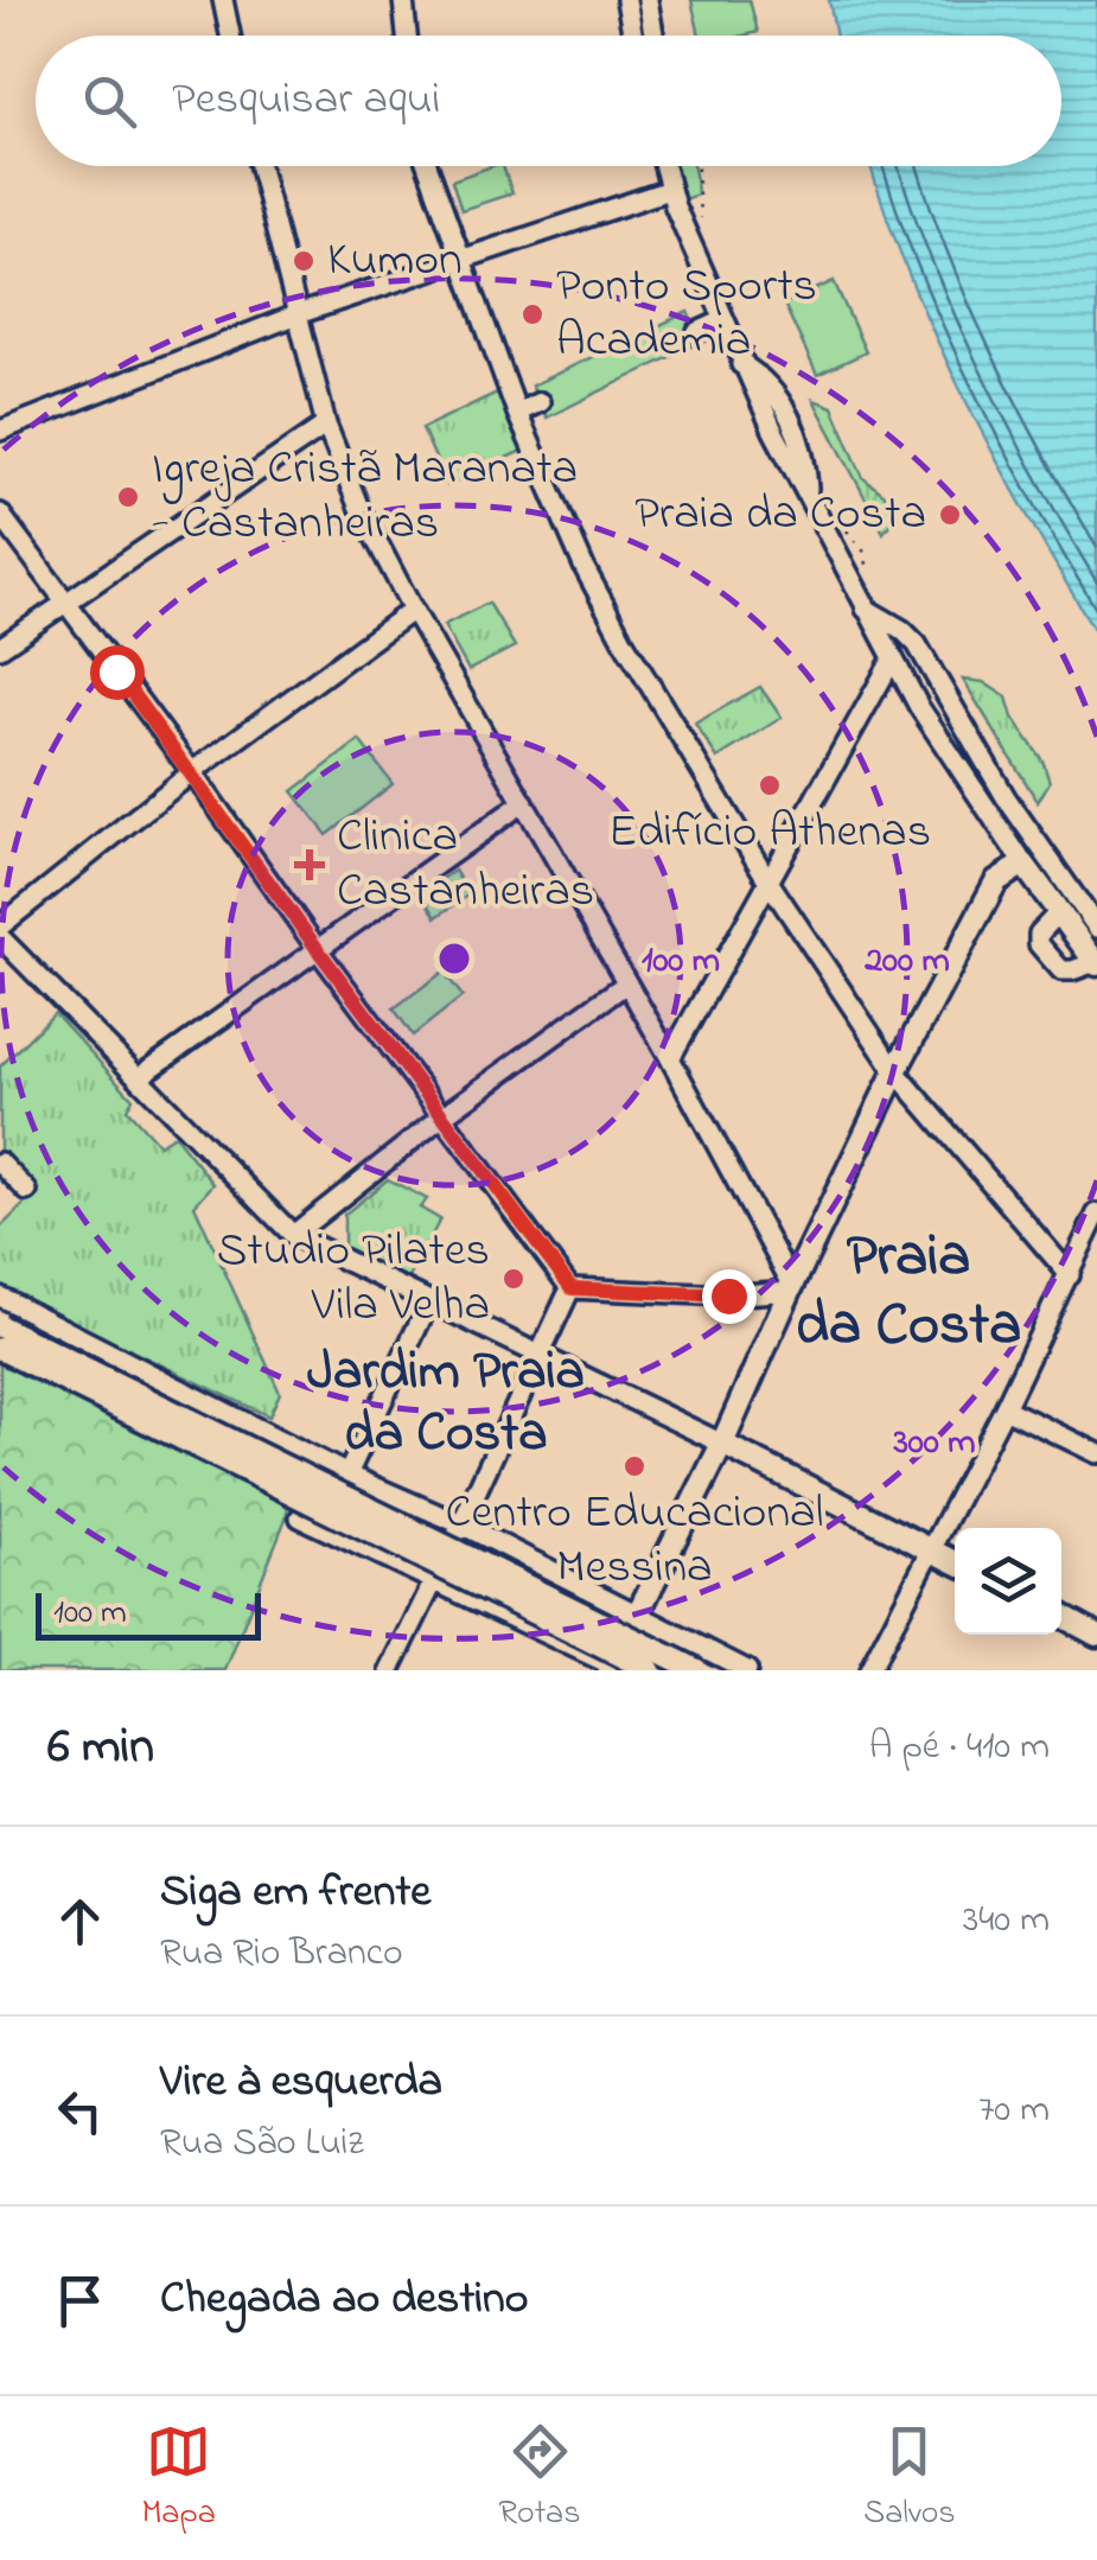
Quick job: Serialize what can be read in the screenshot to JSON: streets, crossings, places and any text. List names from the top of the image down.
{
  "districts": ["Praia da Costa", "Jardim Praia da Costa"],
  "places": {
    "other": [
      "Kumon",
      "Ponto Sports Academia",
      "Igreja Cristã Maranata - Castanheiras",
      "Praia da Costa",
      "Edifício Athenas",
      "Studio Pilates Vila Velha",
      "Centro Educacional Messina"
    ],
    "health": ["Clinica Castanheiras"]
  },
  "scale_bar": "100 m",
  "page": {
    "search": "Pesquisar aqui",
    "scale": "100 m",
    "heading": ["6 min", "A pé · 410 m"],
    "list": [
      ["Siga em frente", "Rua Rio Branco", "340 m"],
      ["Vire à esquerda", "Rua São Luiz", "70 m"],
      "Chegada ao destino"
    ],
    "nav": ["Mapa", "Rotas", "Salvos"]
  },
  "rings": ["100 m", "200 m", "300 m"]
}
